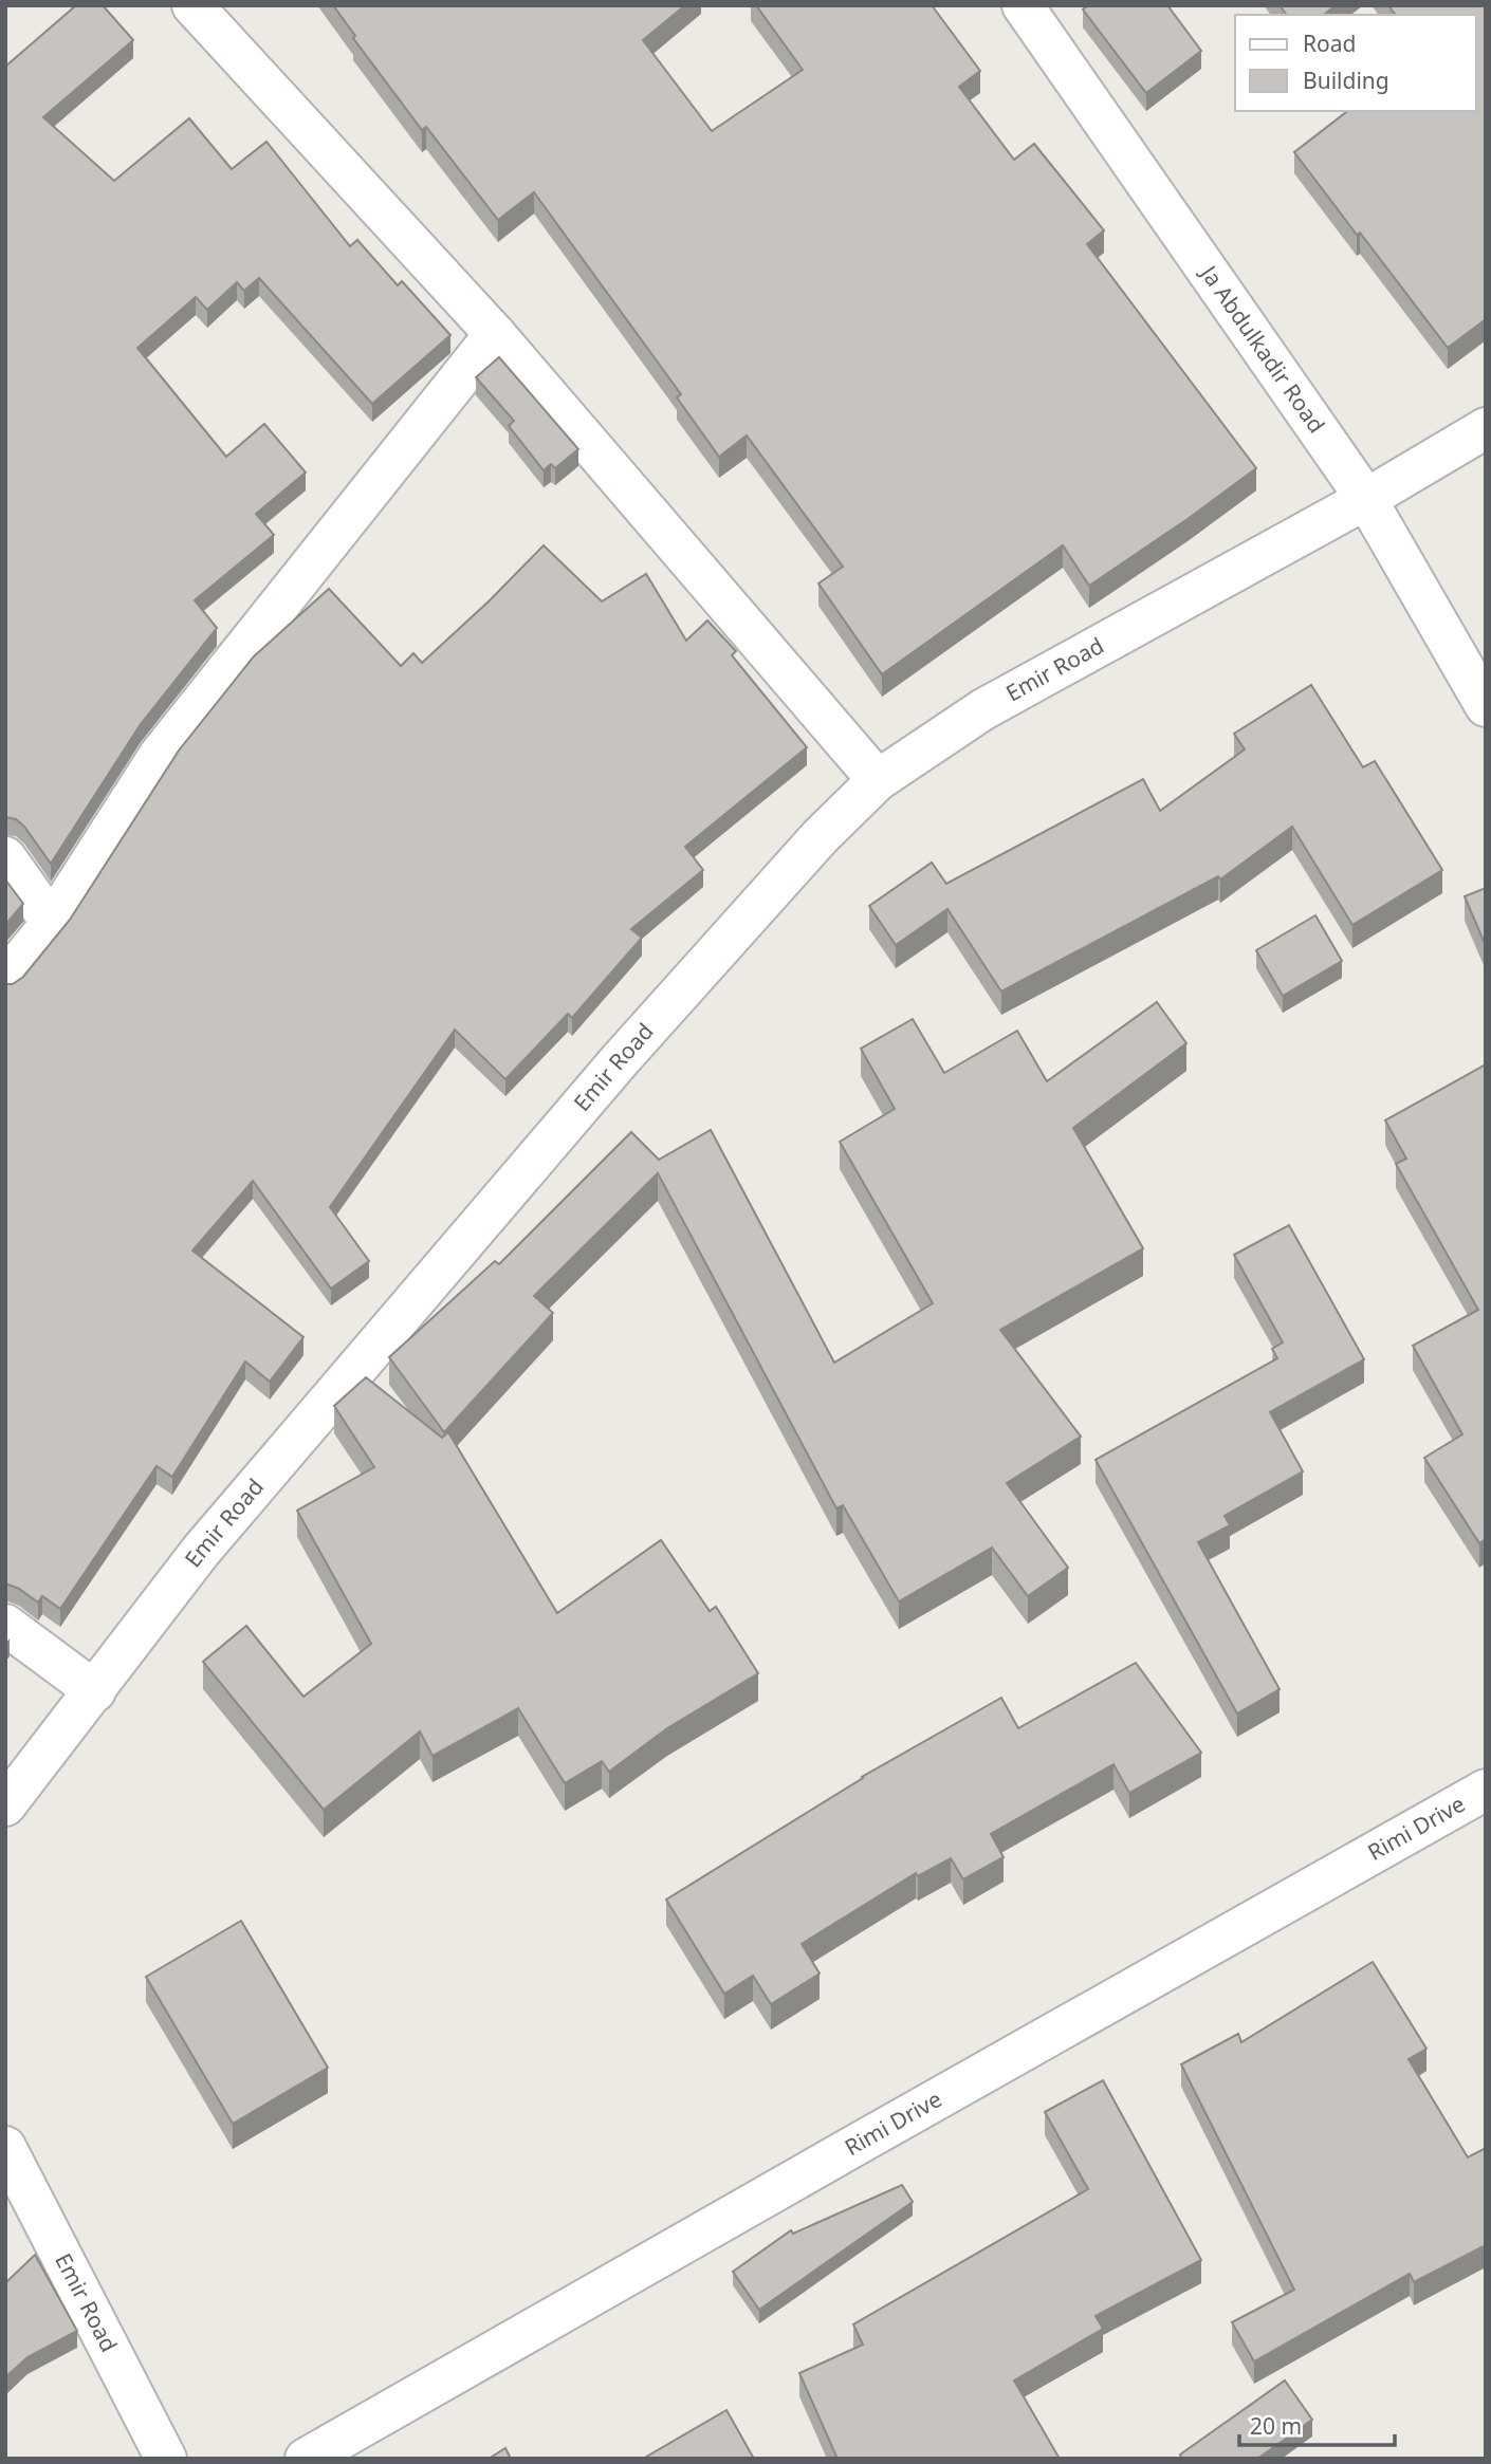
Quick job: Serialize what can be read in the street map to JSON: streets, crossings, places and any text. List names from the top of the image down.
{
  "streets": {
    "street": ["Ja Abdulkadir Road", "Emir Road", "Rimi Drive"]
  },
  "crossings": [
    ["Ja Abdulkadir Road", "Emir Road"]
  ],
  "legend": ["Road", "Building"],
  "scale_bar": "20 m"
}
